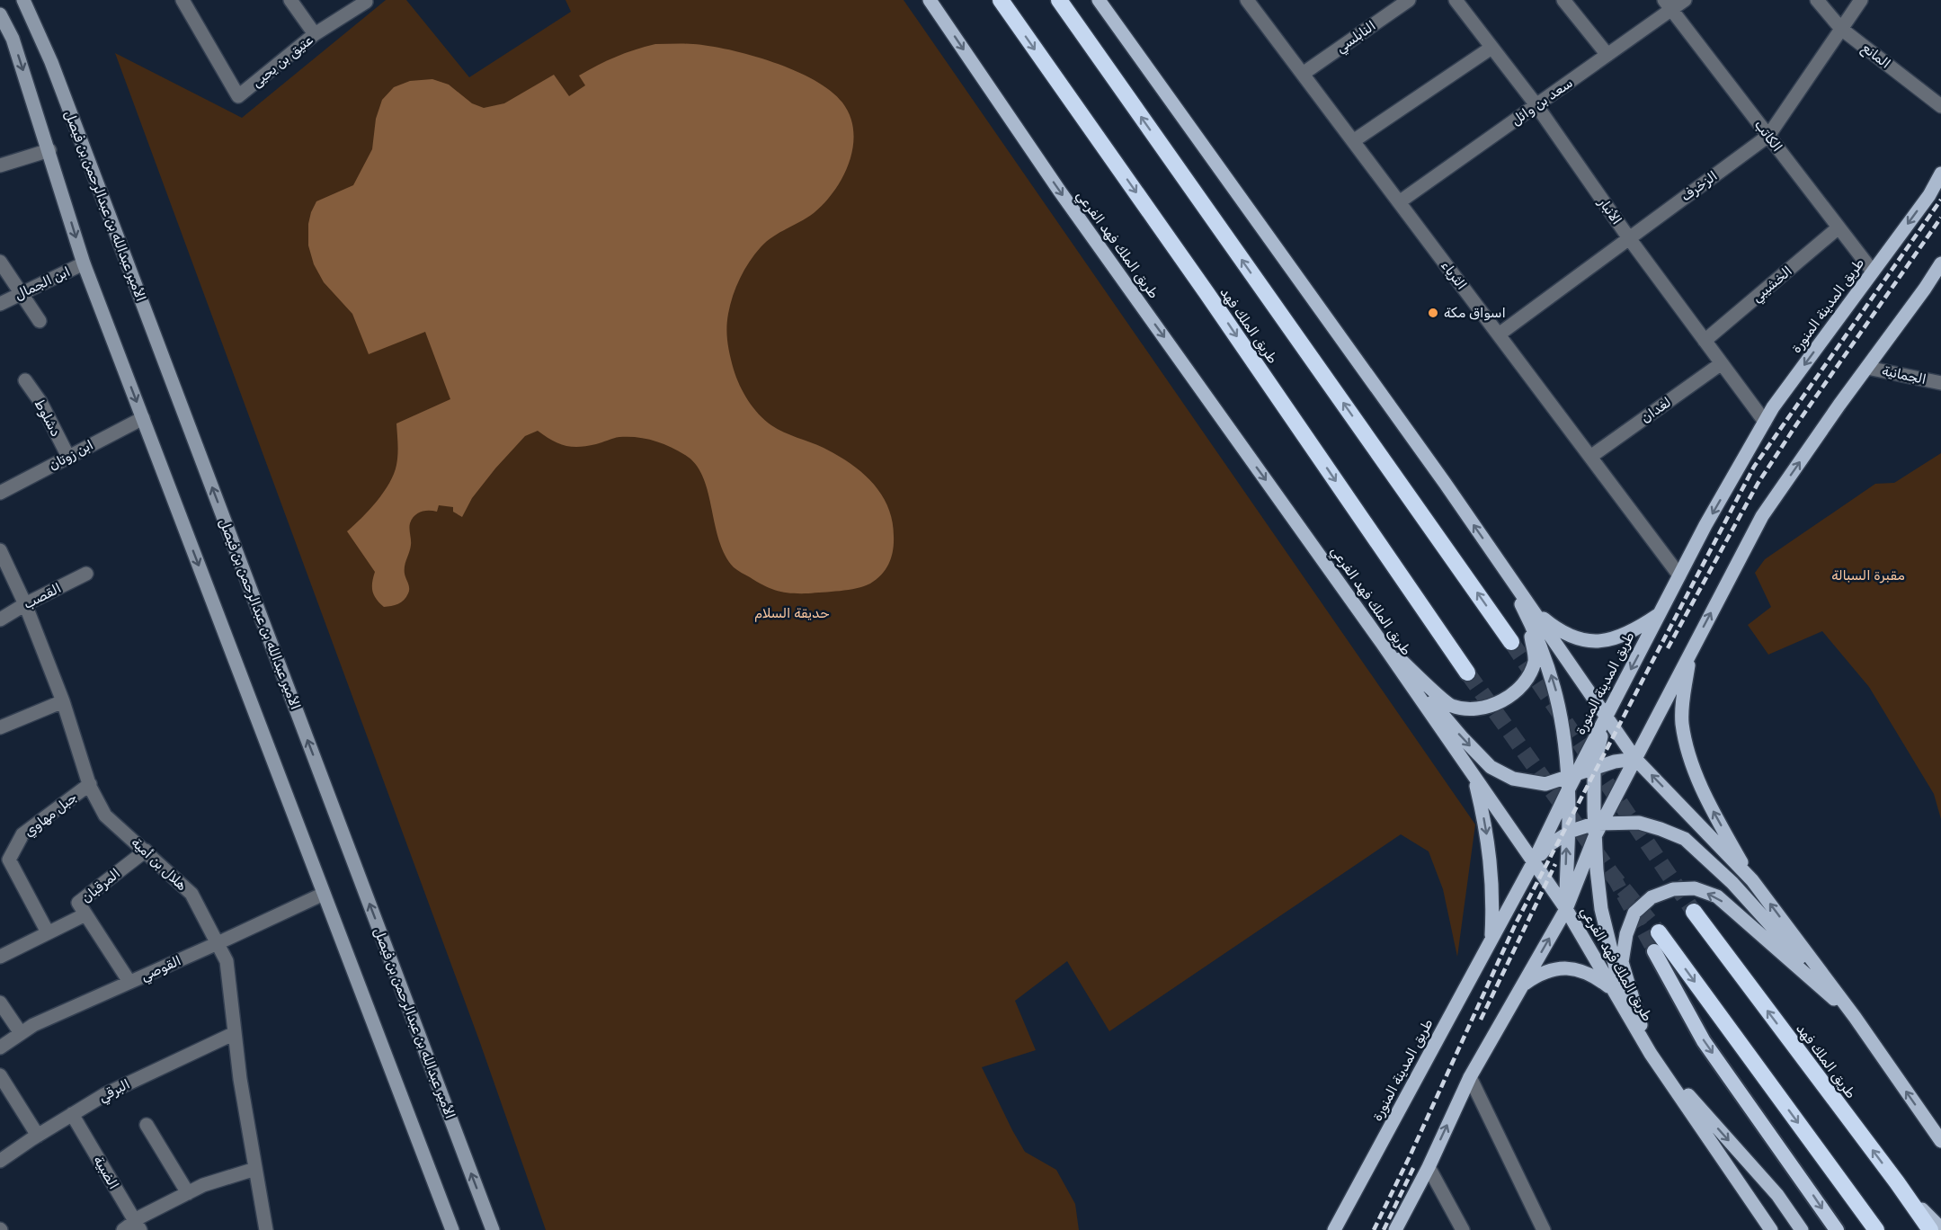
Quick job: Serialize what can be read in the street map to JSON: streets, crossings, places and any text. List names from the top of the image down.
{
  "streets": {
    "highway": ["طريق الملك فهد"],
    "main road": ["الأمير عبدالله بن عبدالرحمن بن فيصل", "طريق الملك فهد الفرعي", "طريق المدينة المنورة"],
    "street": [
      "النابلسي",
      "المانع",
      "عتيق بن يحيى",
      "سعد بن وائل",
      "الكاتب",
      "الزخرف",
      "الأنبار",
      "الثرياء",
      "ابن الجمال",
      "الخشيبي",
      "الجمانية",
      "لغدان",
      "دشلوط",
      "ابن زوتان",
      "القصب",
      "جبل مهاوي",
      "هلال بن أمية",
      "المرقبان",
      "القوصي",
      "البرقي",
      "الضبية"
    ]
  },
  "crossings": [
    ["النابلسي", "الثرياء"],
    ["المانع", "الزخرف"],
    ["سعد بن وائل", "الكاتب"],
    ["سعد بن وائل", "الأنبار"],
    ["سعد بن وائل", "الثرياء"],
    ["الكاتب", "الزخرف"],
    ["الكاتب", "الخشيبي"],
    ["الكاتب", "طريق المدينة المنورة"],
    ["الزخرف", "الأنبار"],
    ["الزخرف", "الثرياء"],
    ["الأنبار", "الخشيبي"],
    ["الأنبار", "طريق المدينة المنورة"],
    ["الأنبار", "لغدان"],
    ["طريق الملك فهد الفرعي", "طريق المدينة المنورة"],
    ["الثرياء", "طريق المدينة المنورة"],
    ["الثرياء", "لغدان"],
    ["دشلوط", "ابن زوتان"],
    ["القصب", "هلال بن أمية"],
    ["جبل مهاوي", "هلال بن أمية"],
    ["هلال بن أمية", "المرقبان"],
    ["هلال بن أمية", "القوصي"],
    ["هلال بن أمية", "البرقي"],
    ["المرقبان", "القوصي"],
    ["البرقي", "الضبية"]
  ],
  "one_way": ["طريق الملك فهد الفرعي"],
  "parks": ["مقبرة السبالة", "حديقة السلام"],
  "places": ["اسواق مكة"]
}
